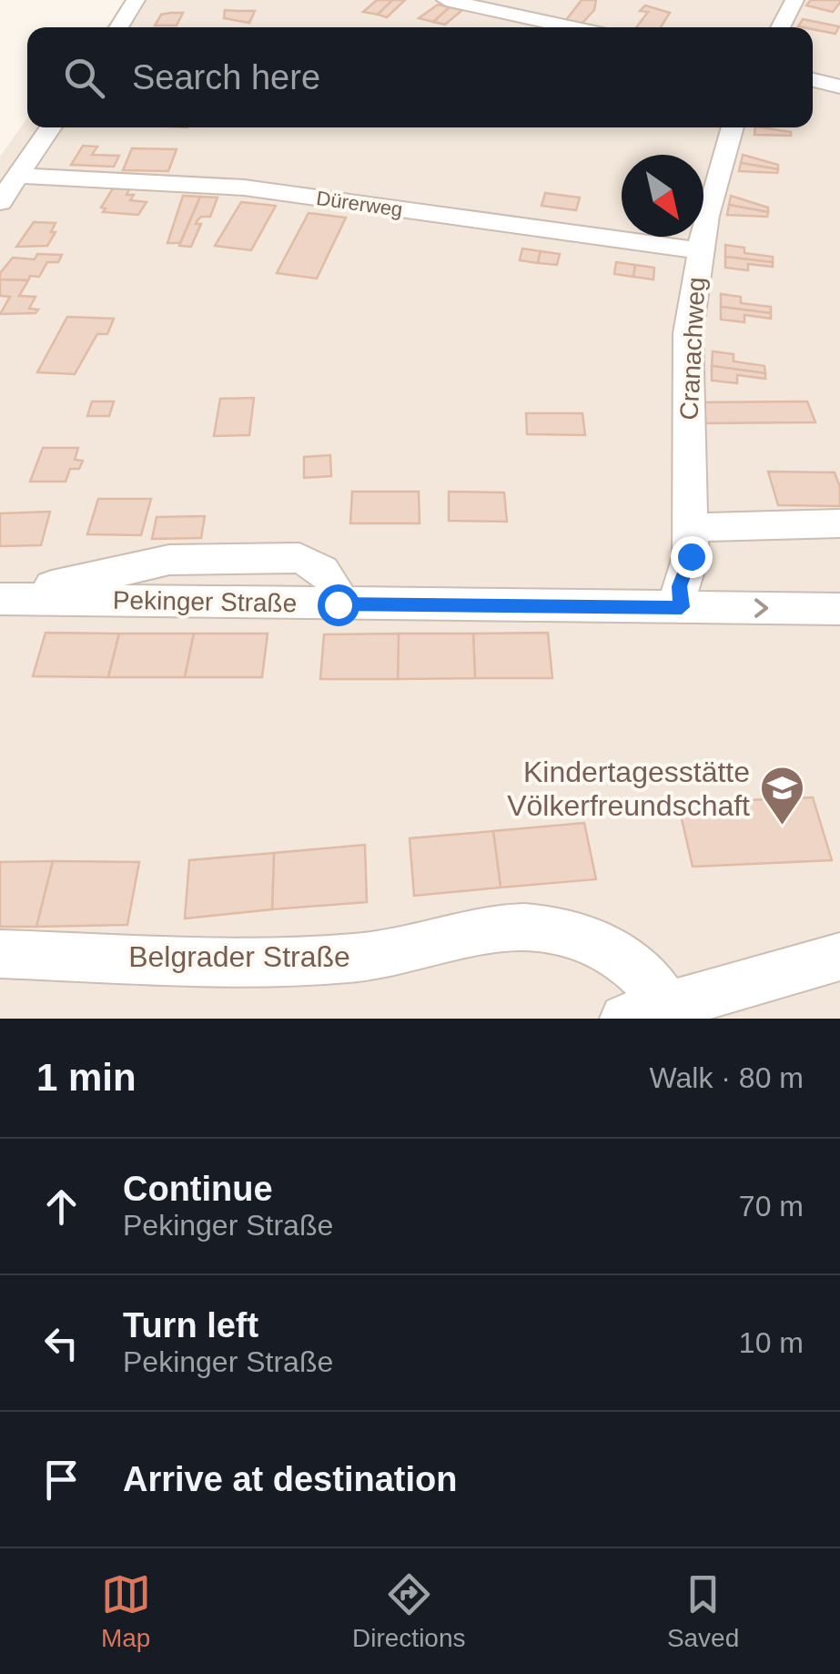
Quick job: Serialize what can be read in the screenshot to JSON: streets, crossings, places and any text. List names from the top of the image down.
{
  "streets": {
    "street": [
      "Dürerweg",
      "Cranachweg",
      "Pekinger Straße",
      "Belgrader Straße"
    ]
  },
  "crossings": [
    ["Dürerweg", "Cranachweg"]
  ],
  "places": {
    "school or university": ["Kindertagesstätte Völkerfreundschaft"]
  },
  "north": "bottom right",
  "page": {
    "search": "Search here",
    "heading": ["1 min", "Walk · 80 m"],
    "list": [
      ["Continue", "Pekinger Straße", "70 m"],
      ["Turn left", "Pekinger Straße", "10 m"],
      "Arrive at destination"
    ],
    "nav": ["Map", "Directions", "Saved"]
  }
}
